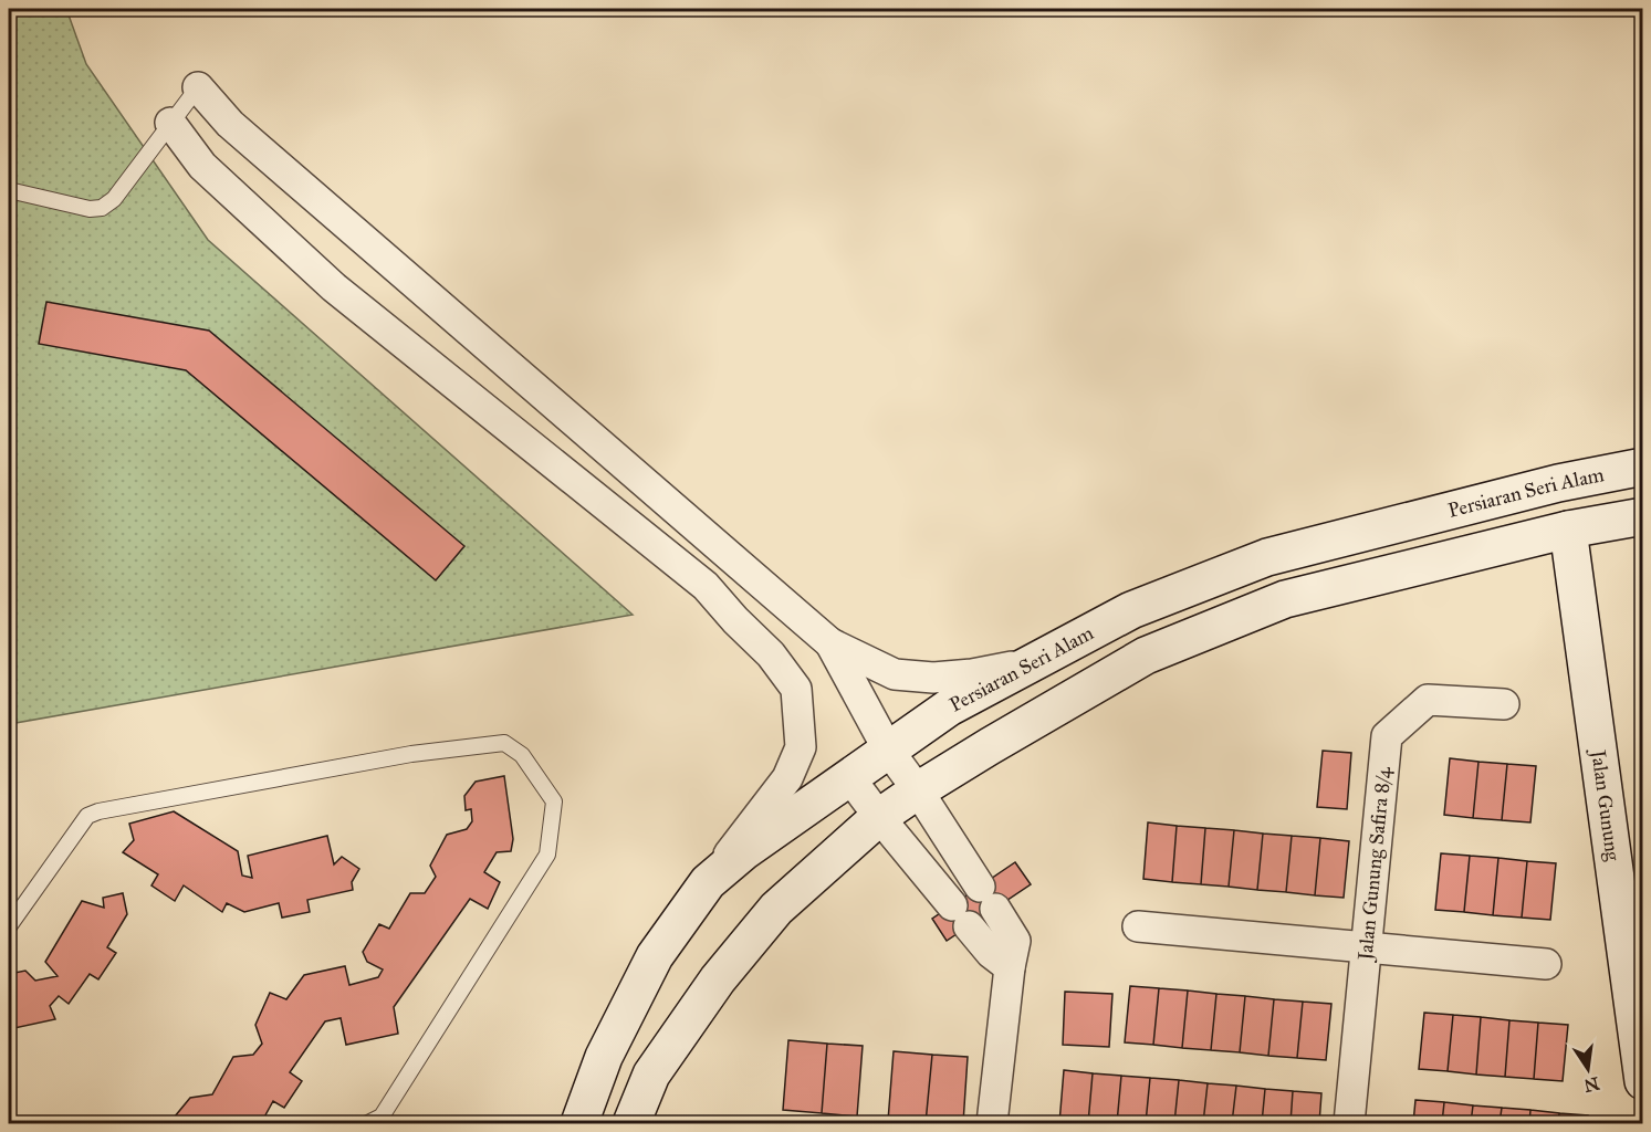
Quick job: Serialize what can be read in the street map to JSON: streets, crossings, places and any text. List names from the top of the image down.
{
  "streets": {
    "main road": ["Persiaran Seri Alam", "Jalan Gunung"],
    "street": ["Jalan Gunung Safira 8/4"]
  },
  "north": "bottom"
}
